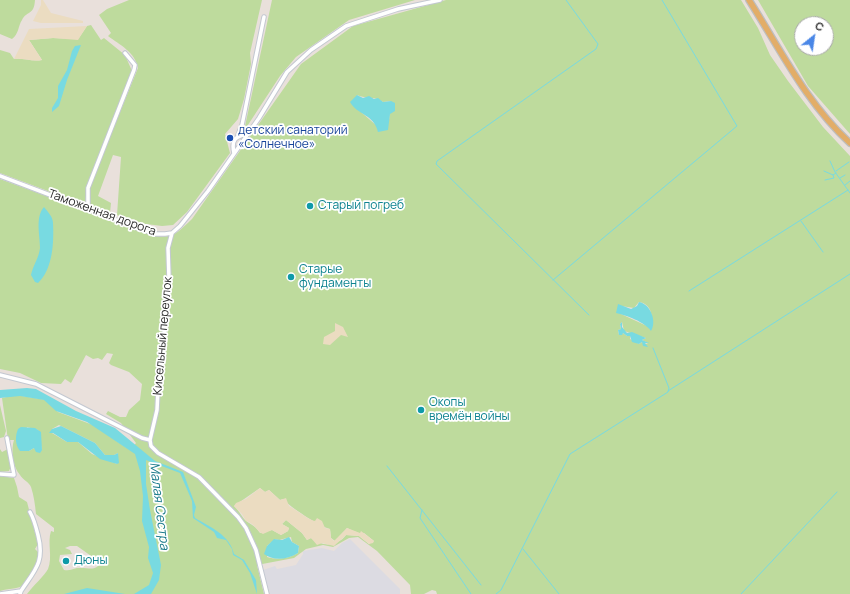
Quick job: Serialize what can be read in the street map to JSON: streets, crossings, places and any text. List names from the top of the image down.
{
  "streets": {
    "street": ["Таможенная дорога", "Кисельный переулок"]
  },
  "crossings": [
    ["Таможенная дорога", "Кисельный переулок"]
  ],
  "water": ["Малая Сестра"],
  "places": [
    "детский санаторий «Солнечное»",
    "Старый погреб",
    "Старые фундаменты",
    "Окопы времён войны",
    "Дюны"
  ],
  "north": "top right"
}
